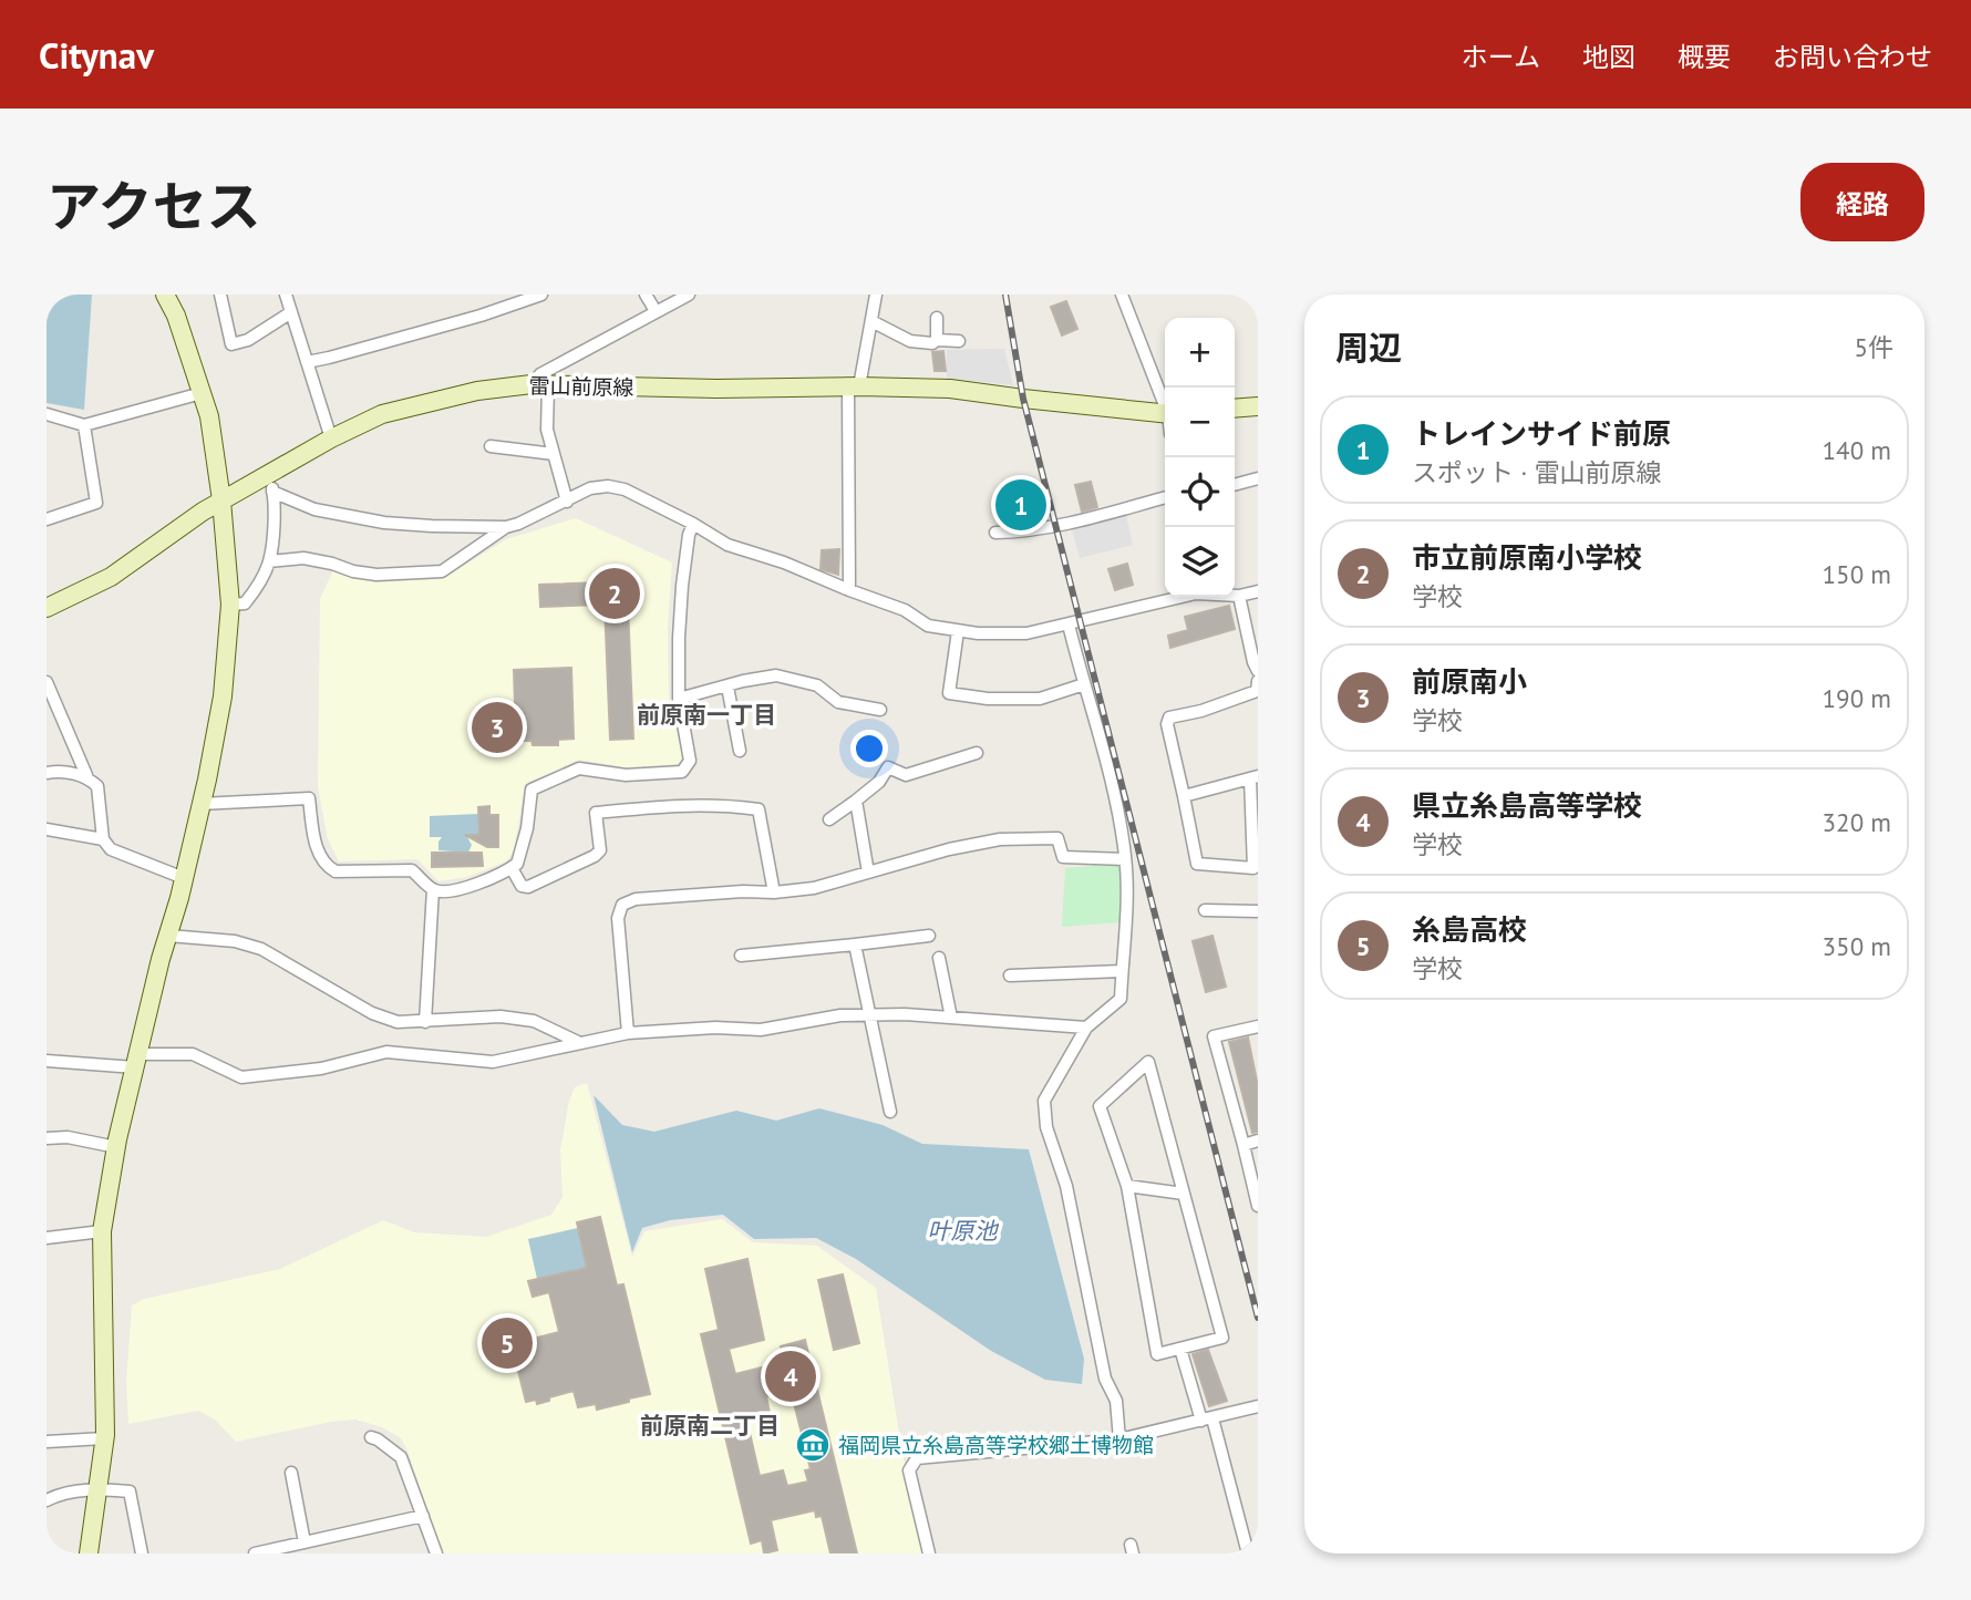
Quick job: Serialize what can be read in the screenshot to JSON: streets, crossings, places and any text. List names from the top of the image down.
{
  "streets": {
    "street": ["雷山前原線"]
  },
  "districts": ["前原南一丁目", "前原南二丁目"],
  "water": ["叶原池"],
  "places": {
    "museum": ["福岡県立糸島高等学校郷土博物館"]
  },
  "page": {
    "header": "Citynav",
    "nav": [
      "ホーム",
      "地図",
      "概要",
      "お問い合わせ"
    ],
    "title": "アクセス",
    "buttons": "経路",
    "heading": ["周辺", "5件"],
    "map_buttons": ["+", "−"],
    "list": [
      {
        "mark": "1",
        "name": "トレインサイド前原",
        "note": "スポット · 雷山前原線",
        "value": "140 m"
      },
      {
        "mark": "2",
        "name": "市立前原南小学校",
        "note": "学校",
        "value": "150 m"
      },
      {
        "mark": "3",
        "name": "前原南小",
        "note": "学校",
        "value": "190 m"
      },
      {
        "mark": "4",
        "name": "県立糸島高等学校",
        "note": "学校",
        "value": "320 m"
      },
      {
        "mark": "5",
        "name": "糸島高校",
        "note": "学校",
        "value": "350 m"
      }
    ],
    "pins": [
      "1",
      "2",
      "3",
      "5",
      "4"
    ]
  }
}
